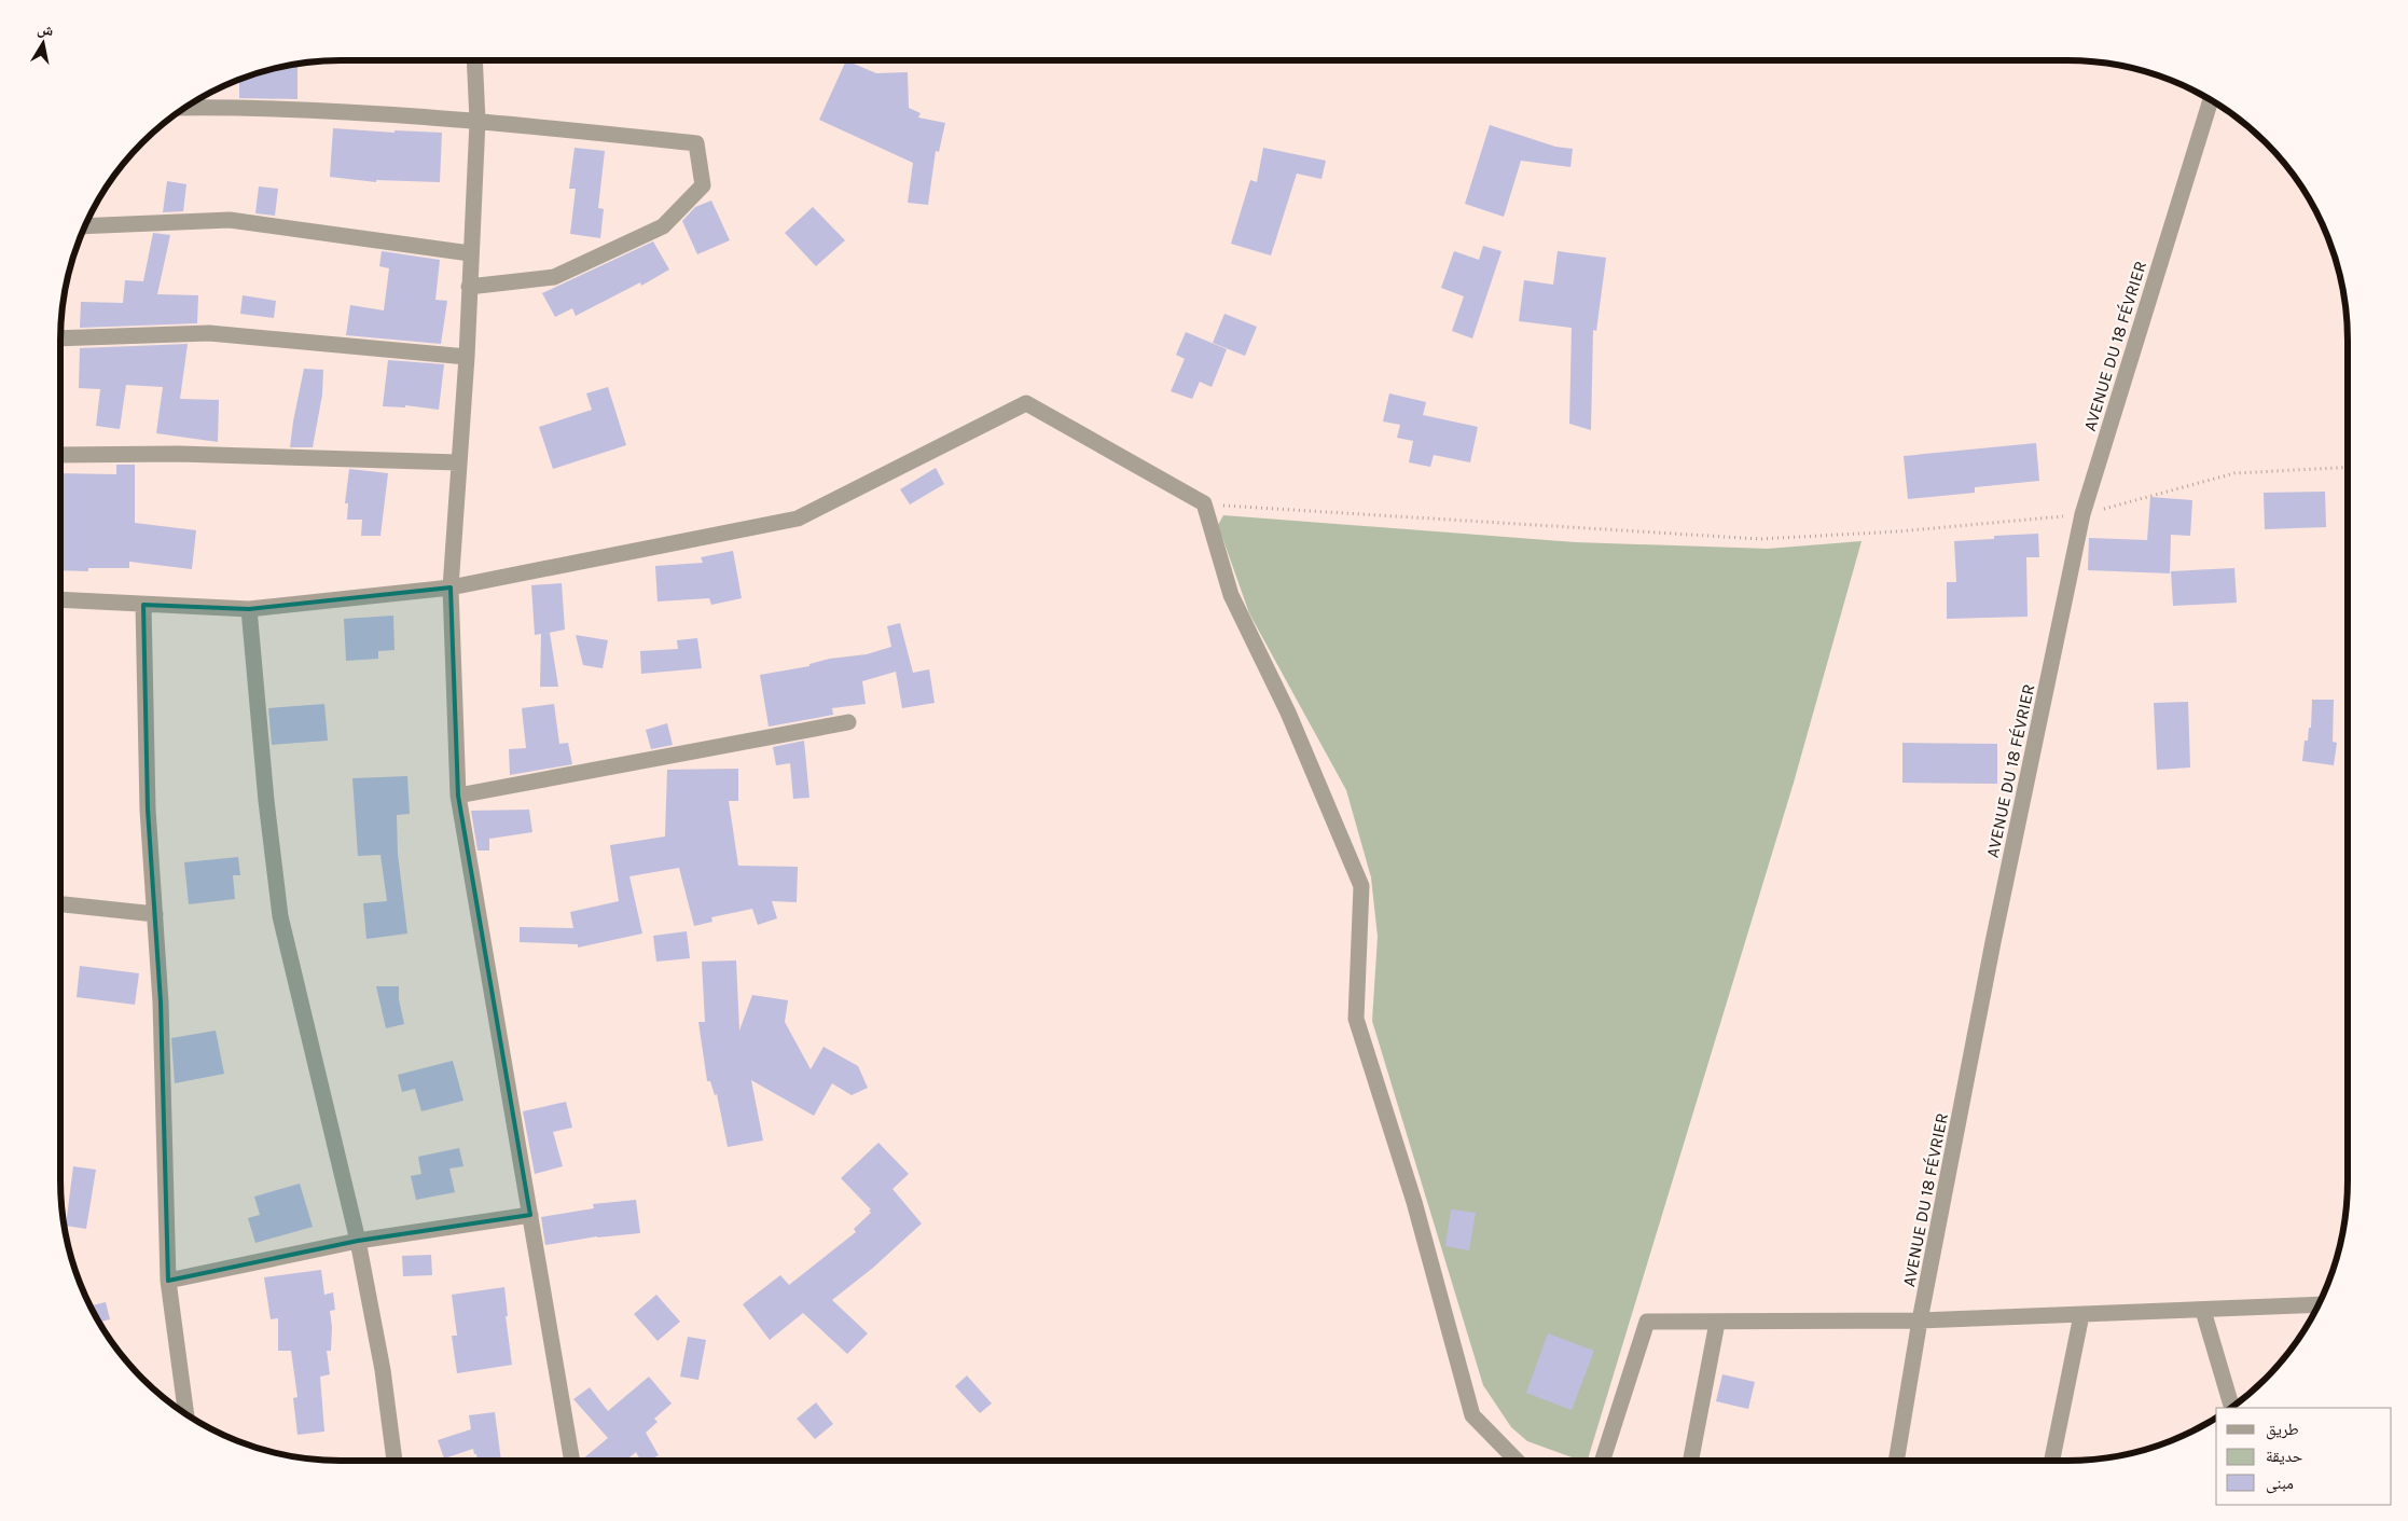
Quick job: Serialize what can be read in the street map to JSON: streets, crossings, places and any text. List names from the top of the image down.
{
  "streets": {
    "street": ["AVENUE DU 18 FÉVRIER"]
  },
  "legend": ["طريق", "حديقة", "مبنى"],
  "north": "top"
}
